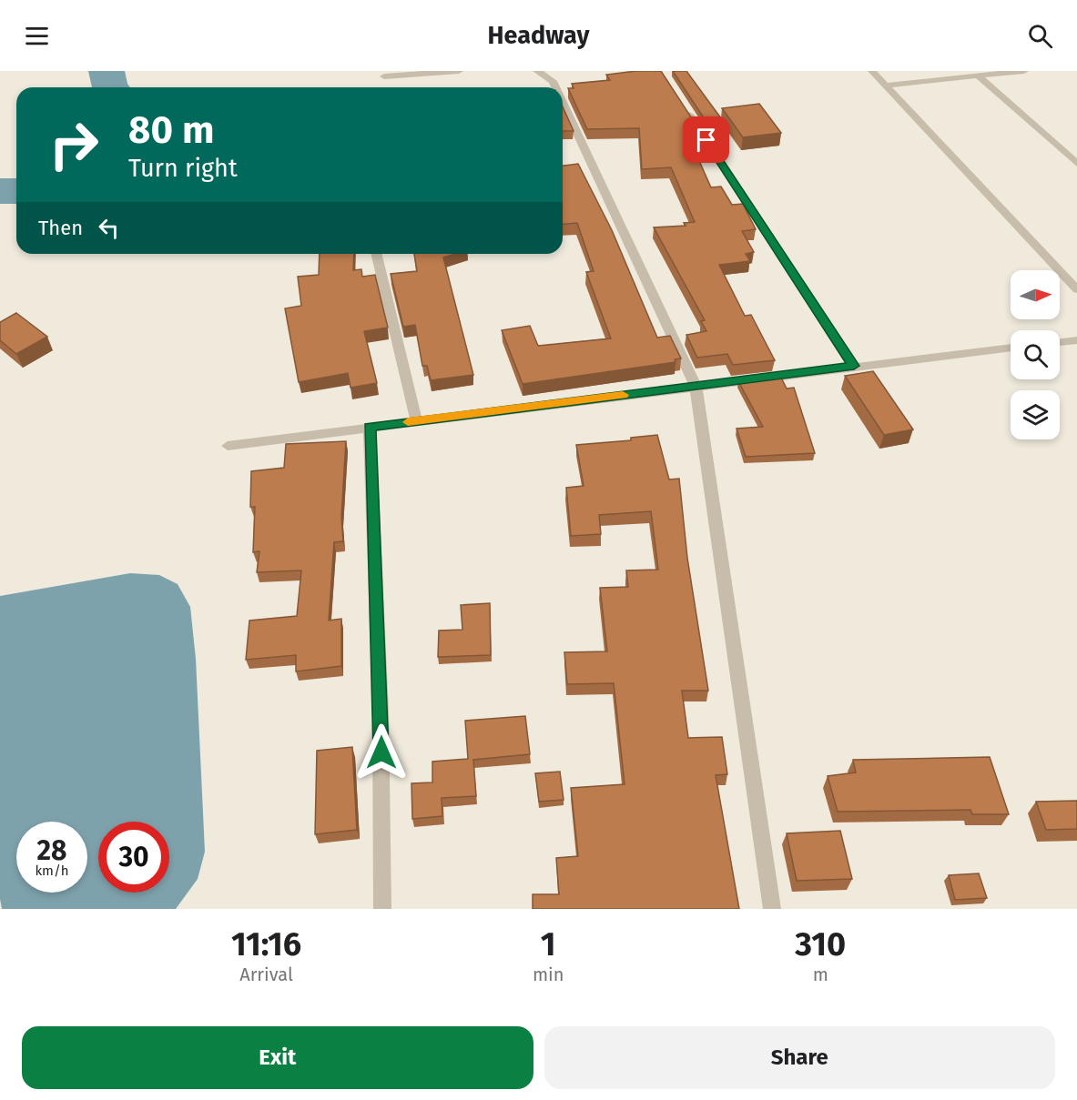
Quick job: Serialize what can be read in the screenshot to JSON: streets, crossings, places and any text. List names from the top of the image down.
{
  "north": "right",
  "page": {
    "header": "Headway",
    "turn": ["80 m", "Turn right"],
    "then": "Then",
    "speed": "28 km/h",
    "limit": "30",
    "eta": [
      "11:16",
      "Arrival",
      "1",
      "min",
      "310",
      "m"
    ],
    "buttons": ["Exit", "Share"]
  }
}
